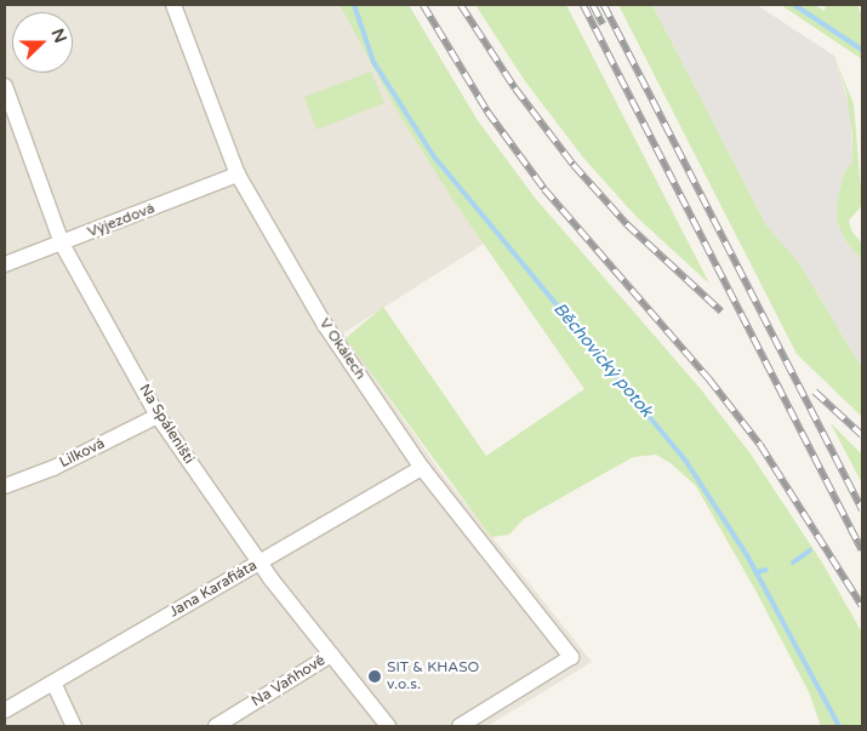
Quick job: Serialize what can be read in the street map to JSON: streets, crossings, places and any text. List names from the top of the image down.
{
  "streets": {
    "street": [
      "Výjezdová",
      "V Okálech",
      "Na Spáleništi",
      "Lilková",
      "Jana Karafiáta",
      "Na Vaňhově"
    ]
  },
  "crossings": [
    ["Výjezdová", "V Okálech"],
    ["Výjezdová", "Na Spáleništi"],
    ["V Okálech", "Jana Karafiáta"],
    ["Na Spáleništi", "Lilková"],
    ["Na Spáleništi", "Jana Karafiáta"],
    ["Na Spáleništi", "Na Vaňhově"]
  ],
  "water": ["Běchovický potok"],
  "places": ["SIT & KHASO v.o.s."],
  "north": "right"
}
